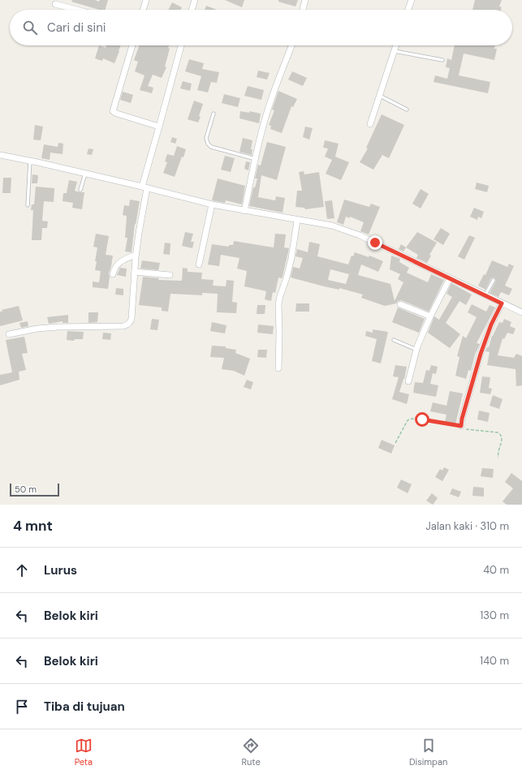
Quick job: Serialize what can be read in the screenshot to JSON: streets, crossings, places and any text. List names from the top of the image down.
{
  "scale_bar": "50 m",
  "page": {
    "search": "Cari di sini",
    "scale": "50 m",
    "heading": ["4 mnt", "Jalan kaki · 310 m"],
    "list": [
      ["Lurus", "40 m"],
      ["Belok kiri", "130 m"],
      ["Belok kiri", "140 m"],
      "Tiba di tujuan"
    ],
    "nav": ["Peta", "Rute", "Disimpan"]
  }
}
